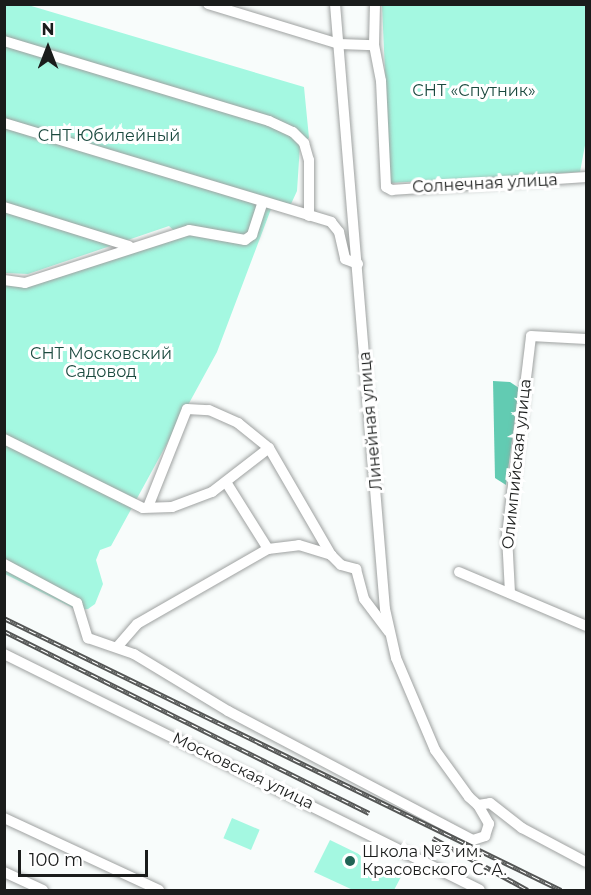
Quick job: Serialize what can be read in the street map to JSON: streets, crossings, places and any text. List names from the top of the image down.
{
  "streets": {
    "street": [
      "Солнечная улица",
      "Линейная улица",
      "Олимпийская улица",
      "Московская улица"
    ]
  },
  "parks": ["СНТ «Спутник»", "СНТ Юбилейный", "СНТ Московский Садовод"],
  "places": ["Школа №3 им. Красовского С. А."],
  "scale_bar": "100 m",
  "north": "top"
}
